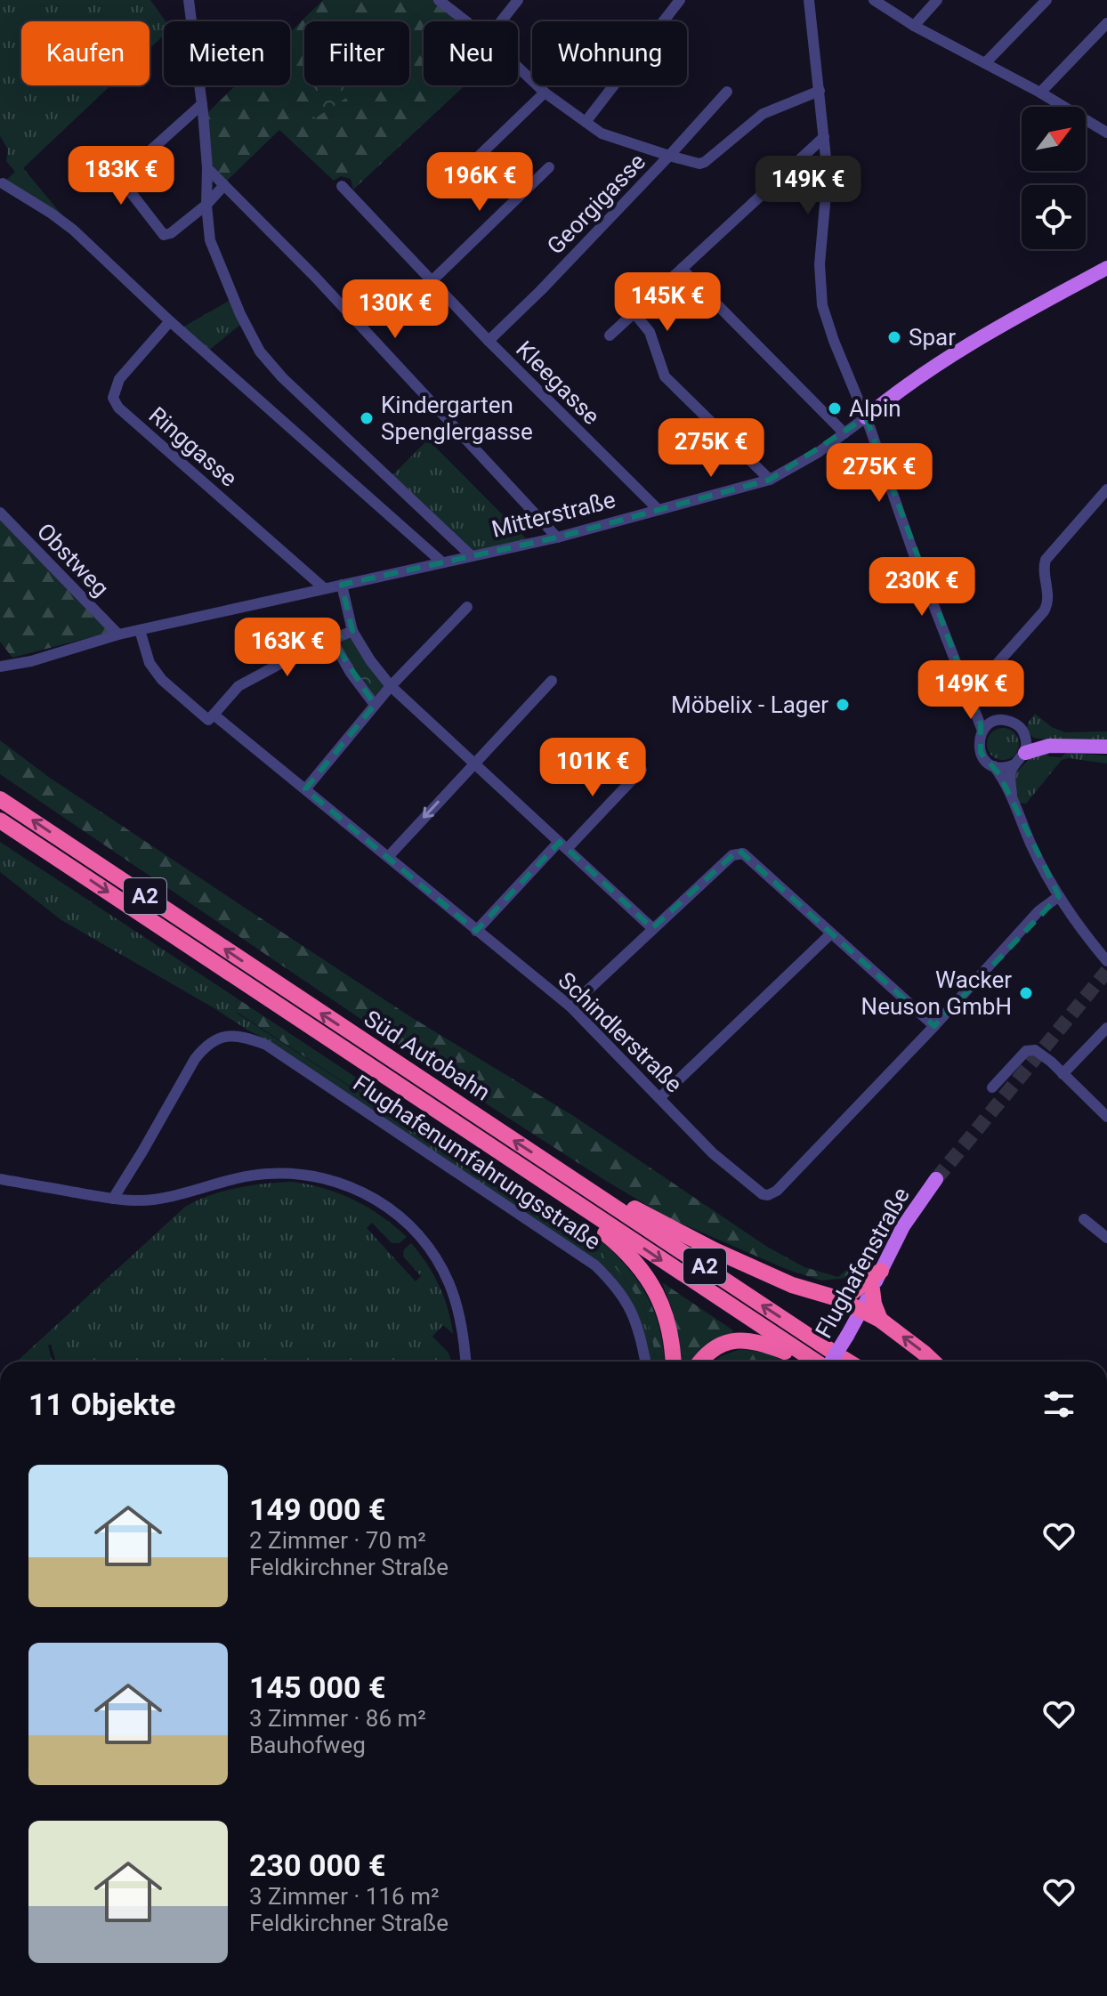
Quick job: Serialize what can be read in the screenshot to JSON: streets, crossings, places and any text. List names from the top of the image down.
{
  "streets": {
    "highway": ["A2", "Süd Autobahn"],
    "main road": ["Mitterstraße", "Flughafenstraße"],
    "street": [
      "Georgigasse",
      "Kleegasse",
      "Ringgasse",
      "Obstweg",
      "Schindlerstraße",
      "Flughafenumfahrungsstraße"
    ]
  },
  "crossings": [
    ["Georgigasse", "Kleegasse"],
    ["Kleegasse", "Mitterstraße"],
    ["Ringgasse", "Mitterstraße"],
    ["Mitterstraße", "Obstweg"],
    ["Mitterstraße", "Schindlerstraße"]
  ],
  "places": [
    "Spar",
    "Alpin",
    "Kindergarten Spenglergasse",
    "Möbelix - Lager",
    "Wacker Neuson GmbH"
  ],
  "north": "top right",
  "page": {
    "chip": [
      "Kaufen",
      "Mieten",
      "Filter",
      "Neu",
      "Wohnung"
    ],
    "price": [
      "183K €",
      "196K €",
      "149K €",
      "145K €",
      "130K €",
      "275K €",
      "275K €",
      "230K €",
      "163K €",
      "149K €",
      "101K €"
    ],
    "heading": "11 Objekte",
    "list": [
      {
        "name": "149 000 €",
        "note": "2 Zimmer · 70 m² · Feldkirchner Straße"
      },
      {
        "name": "145 000 €",
        "note": "3 Zimmer · 86 m² · Bauhofweg"
      },
      {
        "name": "230 000 €",
        "note": "3 Zimmer · 116 m² · Feldkirchner Straße"
      }
    ]
  }
}
